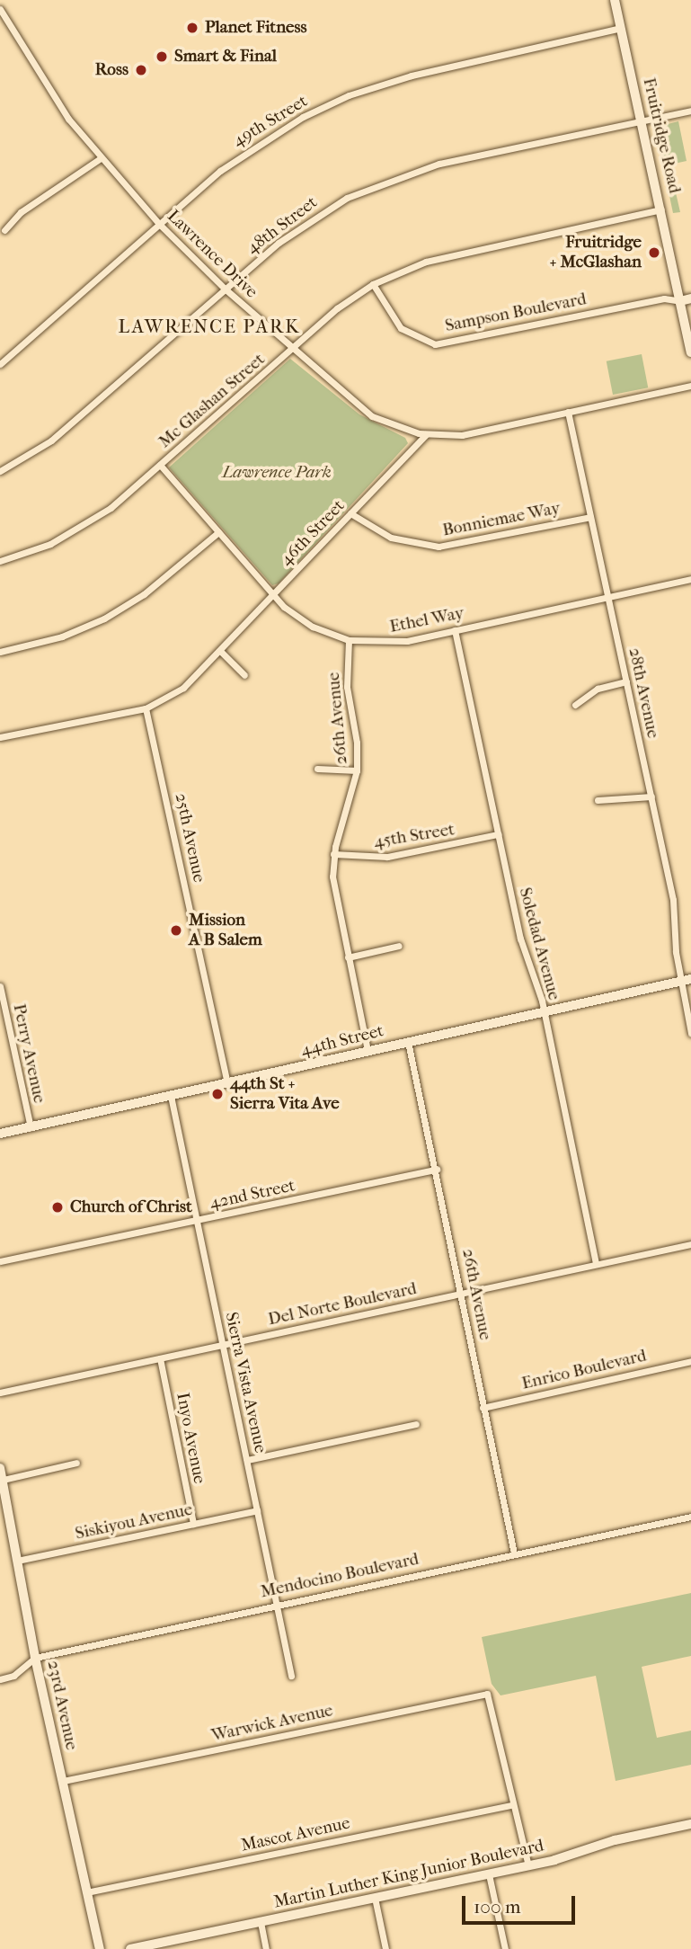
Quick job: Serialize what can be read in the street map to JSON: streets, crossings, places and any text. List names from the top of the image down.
{
  "streets": {
    "street": [
      "49th Street",
      "Fruitridge Road",
      "48th Street",
      "Lawrence Drive",
      "Sampson Boulevard",
      "Mc Glashan Street",
      "Bonniemae Way",
      "46th Street",
      "Ethel Way",
      "28th Avenue",
      "26th Avenue",
      "45th Street",
      "25th Avenue",
      "Soledad Avenue",
      "44th Street",
      "Perry Avenue",
      "42nd Street",
      "Del Norte Boulevard",
      "Enrico Boulevard",
      "Sierra Vista Avenue",
      "Inyo Avenue",
      "Siskiyou Avenue",
      "Mendocino Boulevard",
      "23rd Avenue",
      "Warwick Avenue",
      "Mascot Avenue",
      "Martin Luther King Junior Boulevard"
    ]
  },
  "crossings": [
    ["49th Street", "Fruitridge Road"],
    ["49th Street", "Lawrence Drive"],
    ["Fruitridge Road", "48th Street"],
    ["Fruitridge Road", "Sampson Boulevard"],
    ["Fruitridge Road", "Mc Glashan Street"],
    ["48th Street", "Lawrence Drive"],
    ["Lawrence Drive", "Mc Glashan Street"],
    ["Lawrence Drive", "46th Street"],
    ["Lawrence Drive", "28th Avenue"],
    ["Sampson Boulevard", "Mc Glashan Street"],
    ["Mc Glashan Street", "Ethel Way"],
    ["Bonniemae Way", "46th Street"],
    ["Bonniemae Way", "28th Avenue"],
    ["46th Street", "Ethel Way"],
    ["46th Street", "25th Avenue"],
    ["Ethel Way", "28th Avenue"],
    ["Ethel Way", "26th Avenue"],
    ["Ethel Way", "Soledad Avenue"],
    ["28th Avenue", "44th Street"],
    ["26th Avenue", "45th Street"],
    ["26th Avenue", "44th Street"],
    ["26th Avenue", "42nd Street"],
    ["26th Avenue", "Del Norte Boulevard"],
    ["26th Avenue", "Enrico Boulevard"],
    ["26th Avenue", "Mendocino Boulevard"],
    ["45th Street", "Soledad Avenue"],
    ["25th Avenue", "44th Street"],
    ["Soledad Avenue", "44th Street"],
    ["Soledad Avenue", "Del Norte Boulevard"],
    ["44th Street", "Perry Avenue"],
    ["44th Street", "Sierra Vista Avenue"],
    ["42nd Street", "Sierra Vista Avenue"],
    ["Del Norte Boulevard", "Sierra Vista Avenue"],
    ["Del Norte Boulevard", "Inyo Avenue"],
    ["Sierra Vista Avenue", "Siskiyou Avenue"],
    ["Sierra Vista Avenue", "Mendocino Boulevard"],
    ["Inyo Avenue", "Siskiyou Avenue"],
    ["Siskiyou Avenue", "23rd Avenue"],
    ["Mendocino Boulevard", "23rd Avenue"],
    ["23rd Avenue", "Warwick Avenue"],
    ["23rd Avenue", "Mascot Avenue"],
    ["Warwick Avenue", "Mascot Avenue"]
  ],
  "districts": ["LAWRENCE PARK"],
  "parks": ["Lawrence Park"],
  "places": [
    "Planet Fitness",
    "Smart & Final",
    "Ross",
    "Fruitridge + McGlashan",
    "Mission A B Salem",
    "44th St + Sierra Vita Ave",
    "Church of Christ"
  ],
  "scale_bar": "100 m"
}
